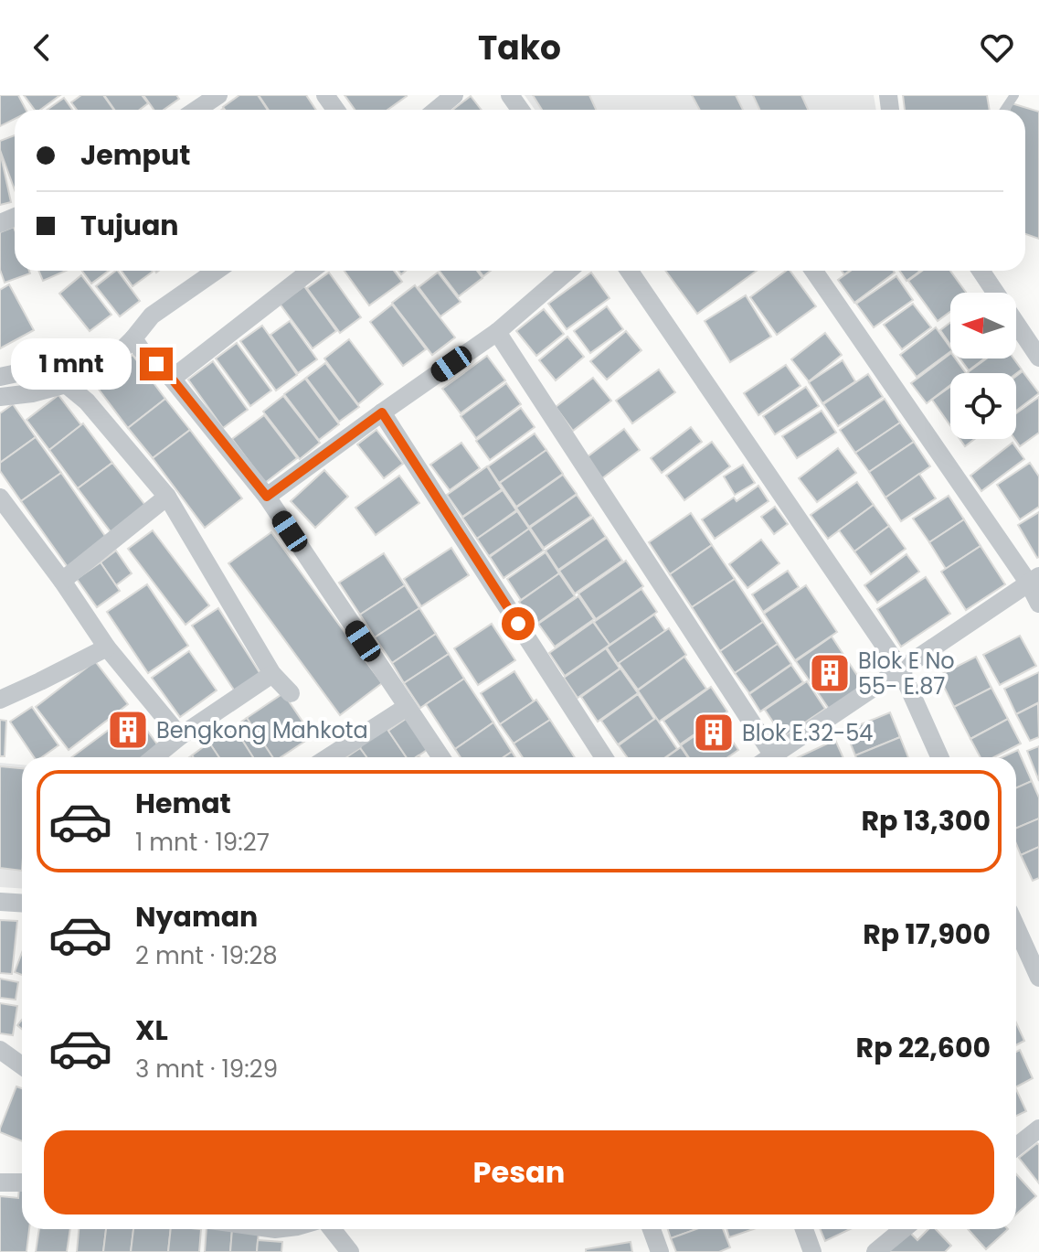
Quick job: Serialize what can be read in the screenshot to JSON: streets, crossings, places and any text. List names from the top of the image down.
{
  "places": {
    "building": ["Blok E No 55- E.87", "Bengkong Mahkota", "Blok E.32-54"]
  },
  "north": "left",
  "page": {
    "header": "Tako",
    "banner": ["Jemput", "Tujuan"],
    "bubble": "1 mnt",
    "list": [
      {
        "name": "Hemat",
        "note": "1 mnt · 19:27",
        "value": "Rp 13,300"
      },
      {
        "name": "Nyaman",
        "note": "2 mnt · 19:28",
        "value": "Rp 17,900"
      },
      {
        "name": "XL",
        "note": "3 mnt · 19:29",
        "value": "Rp 22,600"
      }
    ],
    "buttons": "Pesan"
  }
}
